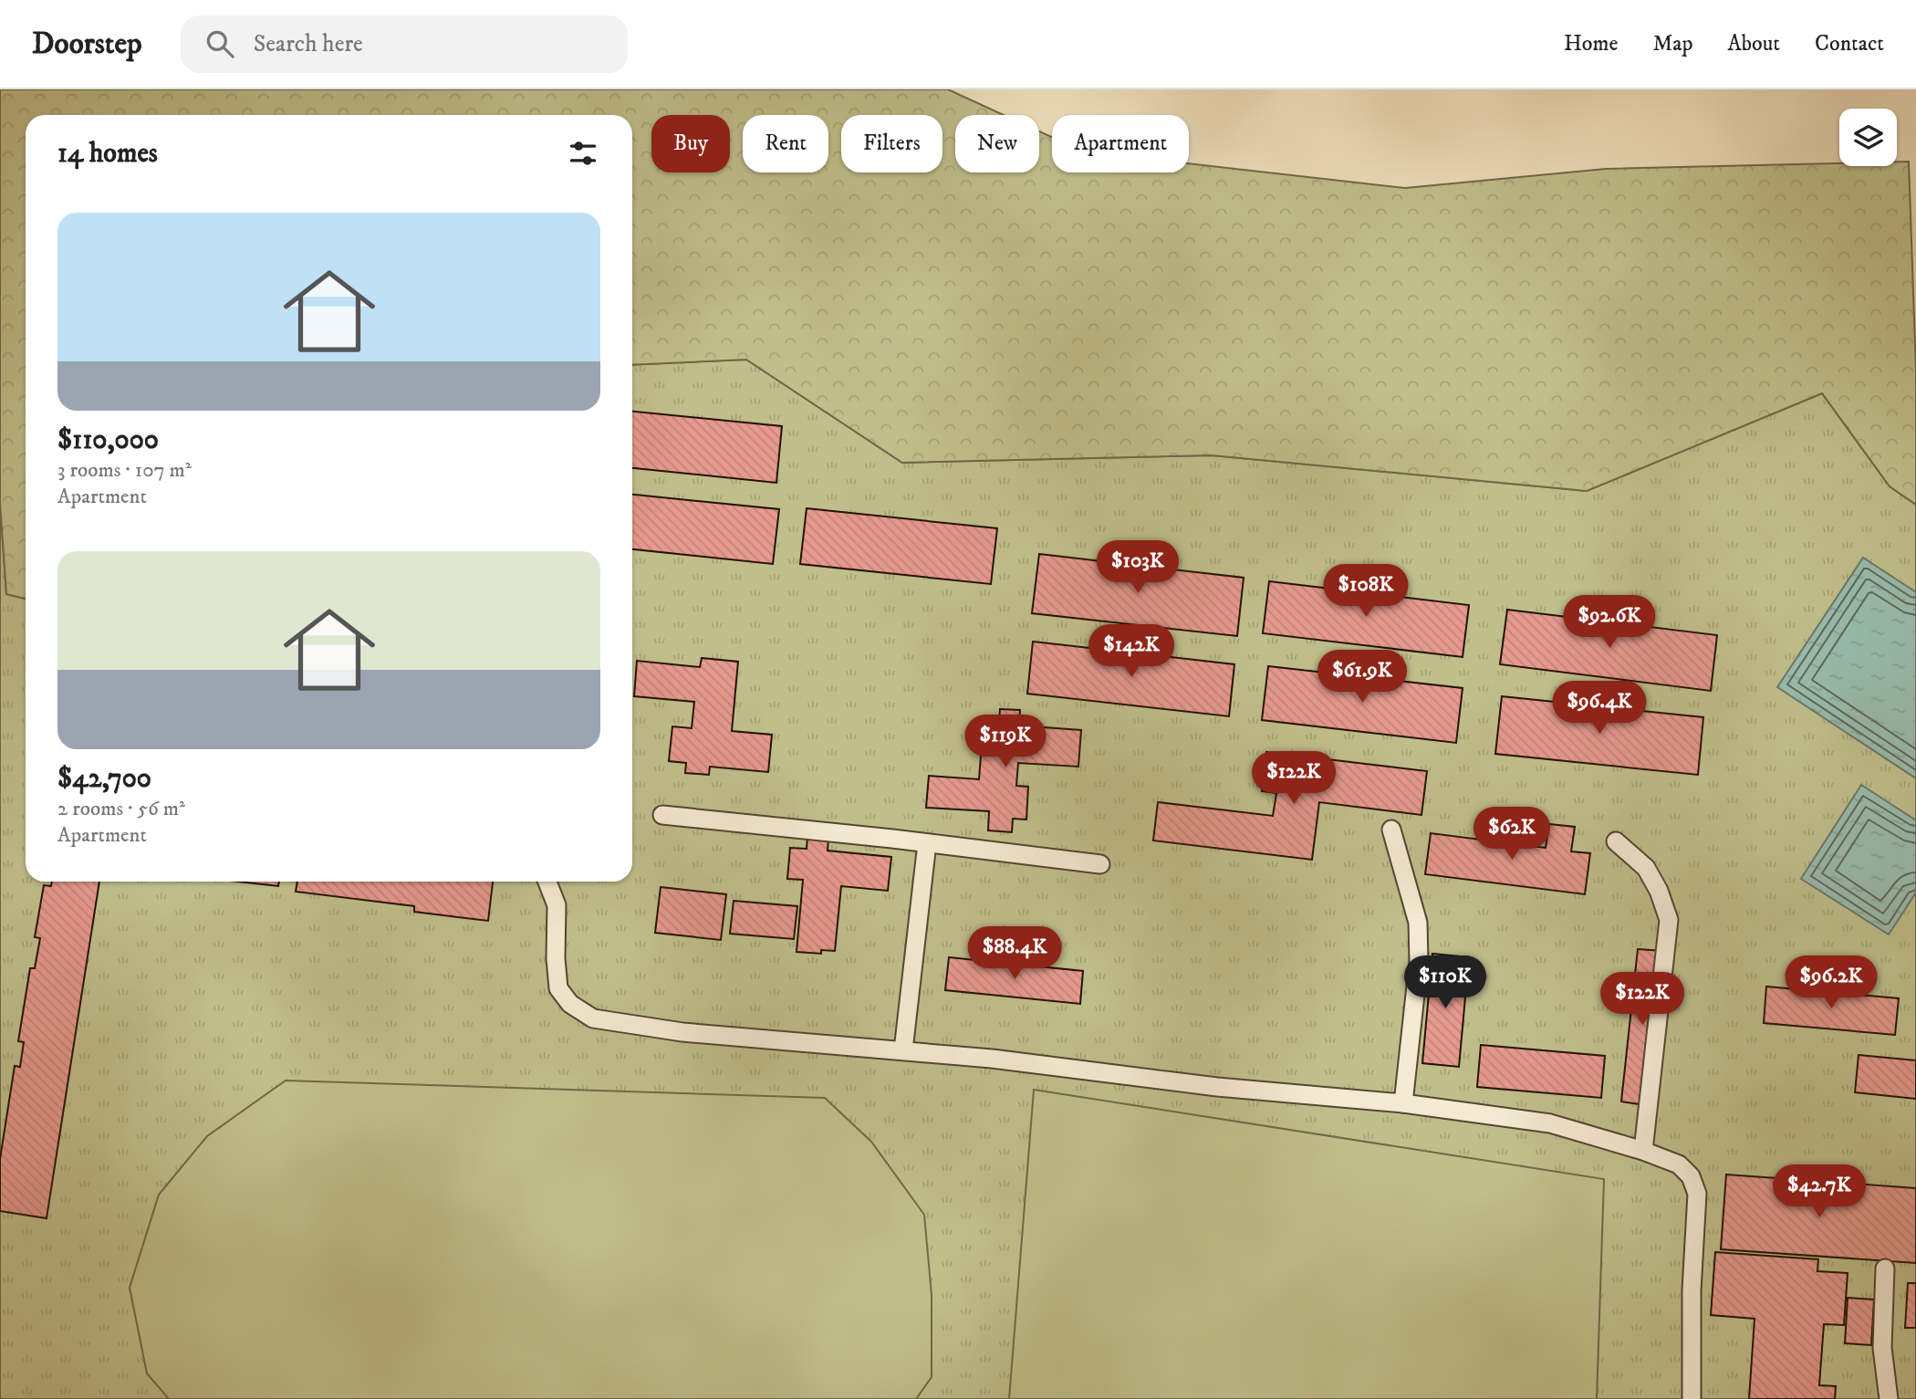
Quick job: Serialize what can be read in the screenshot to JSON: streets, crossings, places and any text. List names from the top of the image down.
{
  "page": {
    "header": "Doorstep",
    "search": "Search here",
    "nav": [
      "Home",
      "Map",
      "About",
      "Contact"
    ],
    "chip": [
      "Buy",
      "Rent",
      "Filters",
      "New",
      "Apartment"
    ],
    "heading": "14 homes",
    "list": [
      {
        "name": "$110,000",
        "note": "3 rooms · 107 m² · Apartment"
      },
      {
        "name": "$42,700",
        "note": "2 rooms · 56 m² · Apartment"
      }
    ],
    "price": [
      "$103K",
      "$108K",
      "$92.6K",
      "$142K",
      "$61.9K",
      "$96.4K",
      "$119K",
      "$122K",
      "$62K",
      "$88.4K",
      "$110K",
      "$96.2K",
      "$122K",
      "$42.7K"
    ]
  }
}
